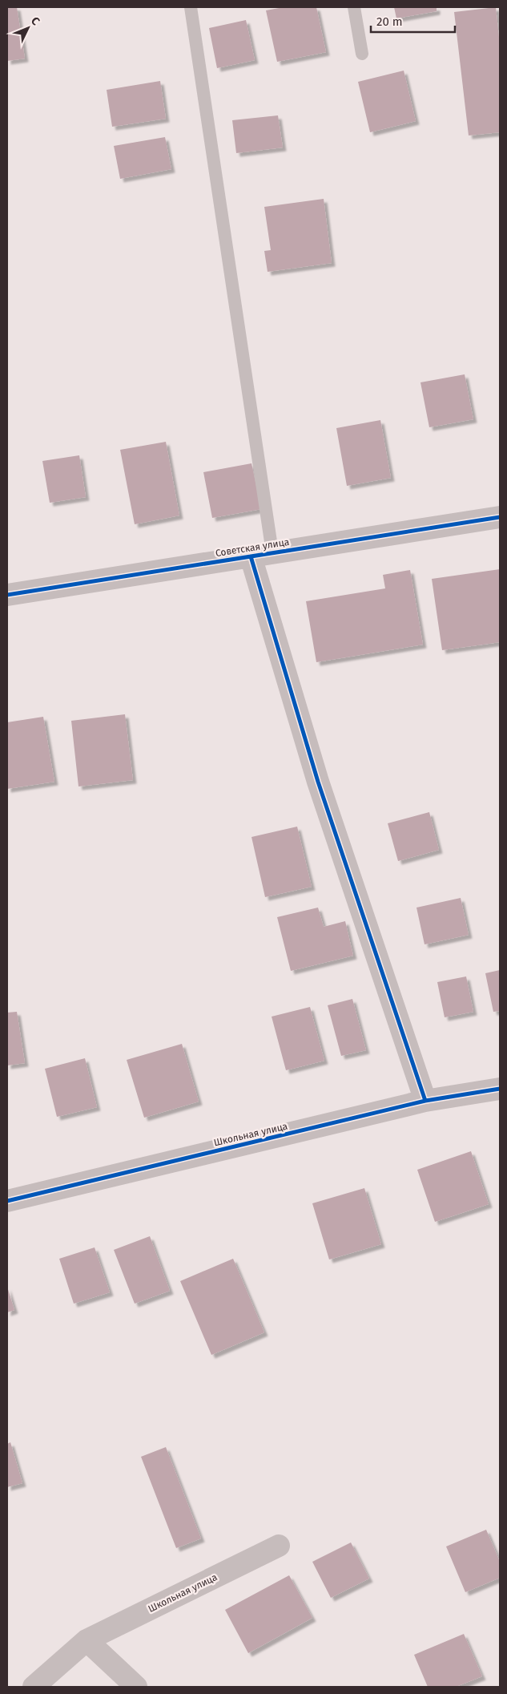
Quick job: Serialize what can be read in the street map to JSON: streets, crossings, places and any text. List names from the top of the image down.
{
  "streets": {
    "street": ["Советская улица", "Школьная улица"]
  },
  "scale_bar": "20 m",
  "north": "top right"
}
